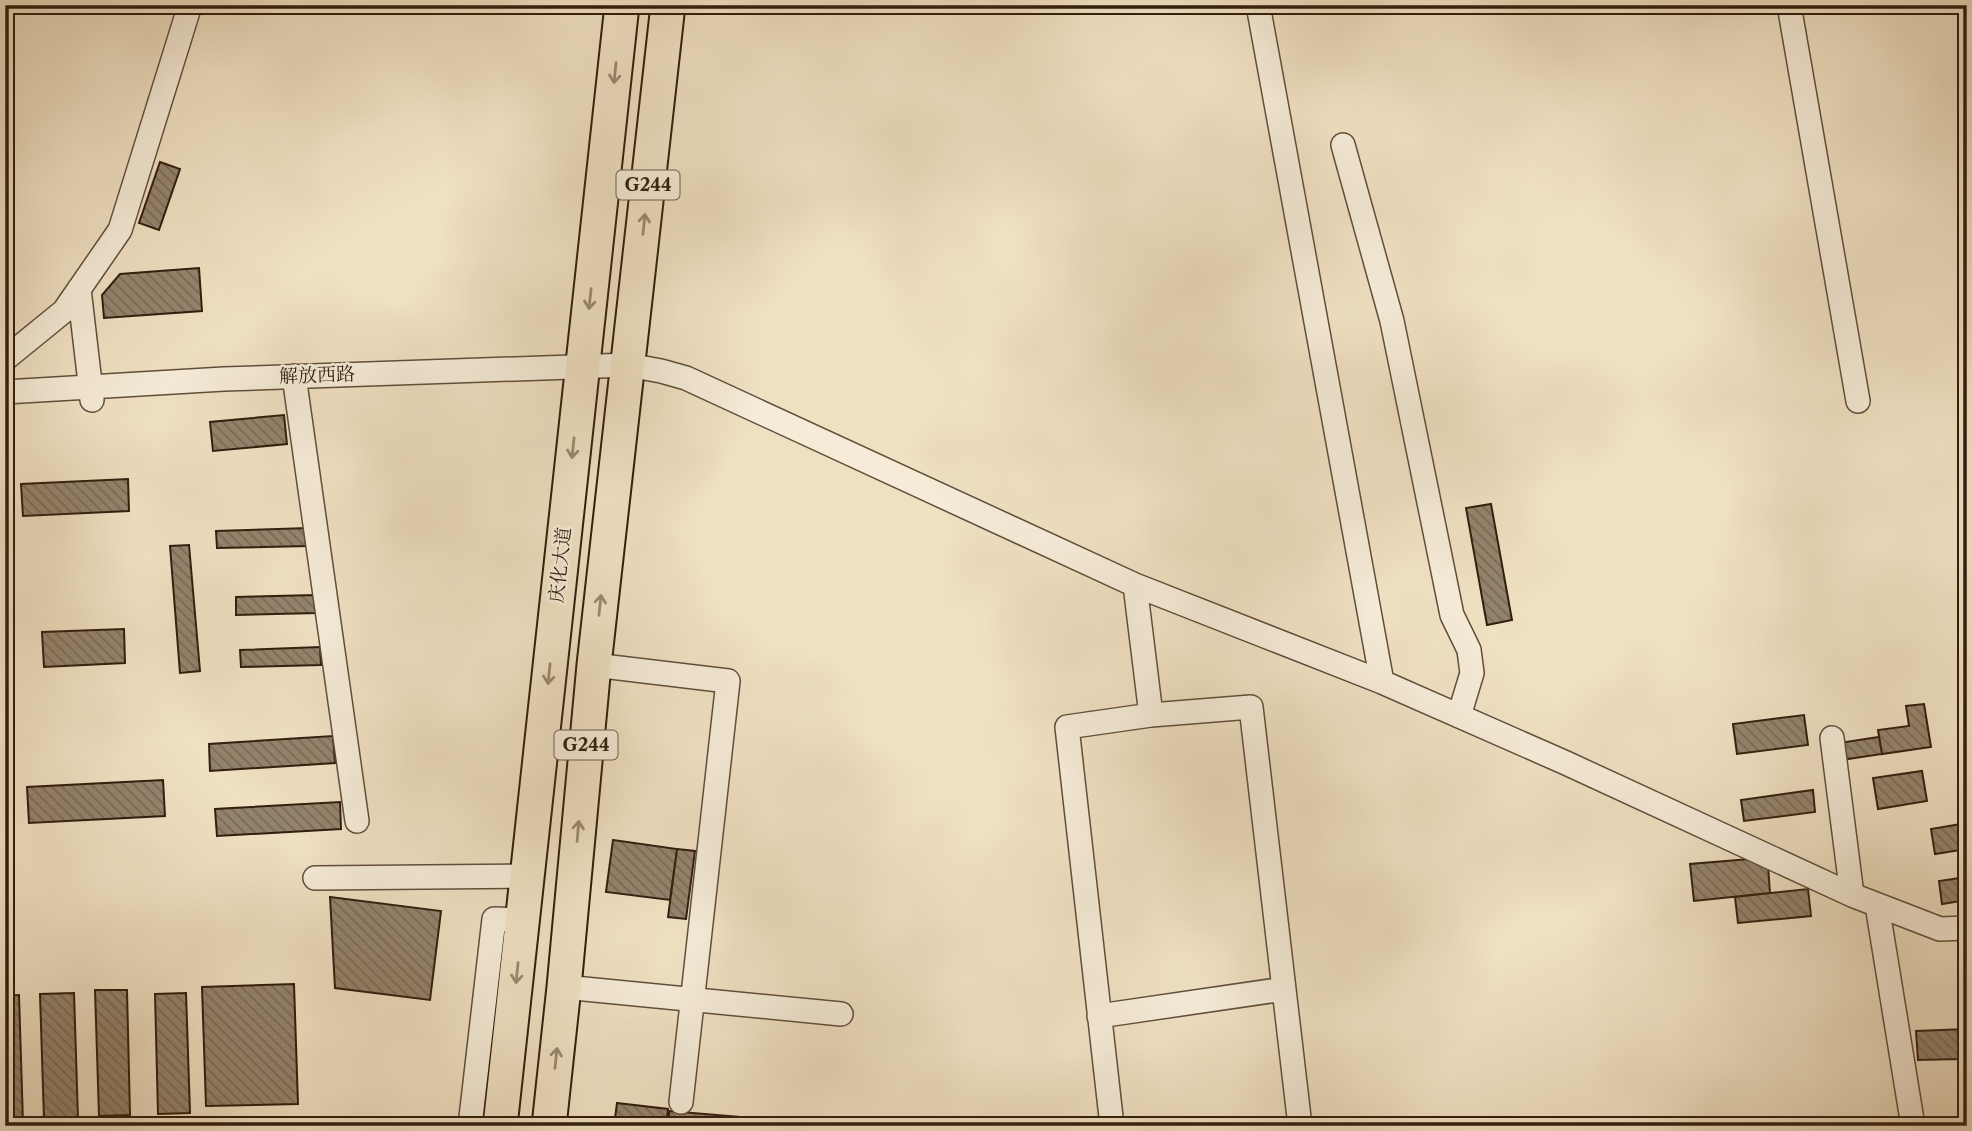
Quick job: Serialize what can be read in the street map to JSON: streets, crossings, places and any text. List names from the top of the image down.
{
  "streets": {
    "highway": ["G244", "庆化大道"],
    "street": ["解放西路"]
  },
  "crossings": [
    ["G244", "解放西路"],
    ["解放西路", "庆化大道"]
  ]
}
